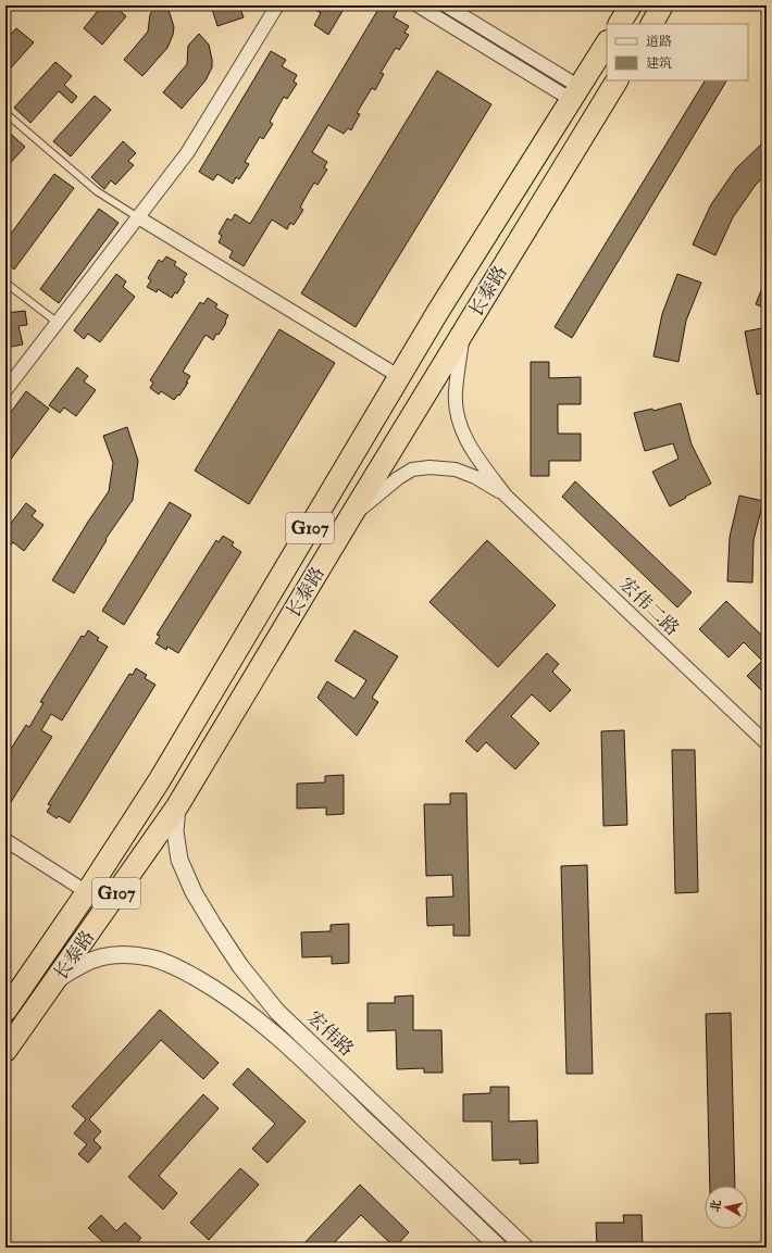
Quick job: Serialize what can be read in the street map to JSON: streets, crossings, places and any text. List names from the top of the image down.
{
  "streets": {
    "highway": ["长泰路", "G107"],
    "street": ["宏伟二路", "宏伟路"]
  },
  "crossings": [
    ["长泰路", "宏伟路"]
  ],
  "legend": ["道路", "建筑"],
  "north": "left"
}
